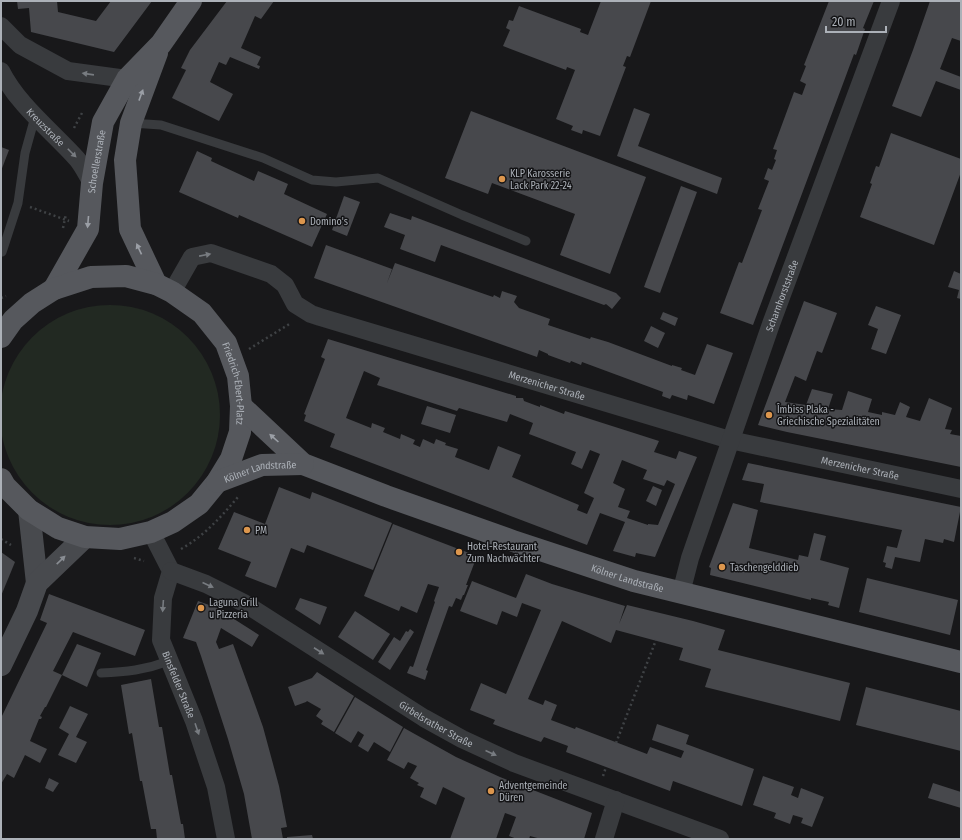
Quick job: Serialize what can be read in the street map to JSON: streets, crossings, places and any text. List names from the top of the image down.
{
  "streets": {
    "main road": ["Schoellerstraße", "Friedrich-Ebert-Platz", "Kölner Landstraße"],
    "street": [
      "Kreuzstraße",
      "Scharnhorststraße",
      "Merzenicher Straße",
      "Binsfelder Straße",
      "Girbelsrather Straße"
    ]
  },
  "crossings": [
    ["Kreuzstraße", "Schoellerstraße"],
    ["Schoellerstraße", "Friedrich-Ebert-Platz"],
    ["Schoellerstraße", "Merzenicher Straße"],
    ["Scharnhorststraße", "Merzenicher Straße"],
    ["Scharnhorststraße", "Kölner Landstraße"],
    ["Friedrich-Ebert-Platz", "Merzenicher Straße"],
    ["Friedrich-Ebert-Platz", "Kölner Landstraße"],
    ["Binsfelder Straße", "Girbelsrather Straße"]
  ],
  "one_way": ["Binsfelder Straße", "Girbelsrather Straße"],
  "places": [
    "KLP Karosserie Lack Park 22-24",
    "Domino's",
    "Îmbiss Plaka - Griechische Spezialitäten",
    "PM",
    "Hotel-Restaurant Zum Nachwächter",
    "Taschengelddieb",
    "Laguna Grill u Pizzeria",
    "Adventgemeinde Düren"
  ],
  "scale_bar": "20 m"
}
